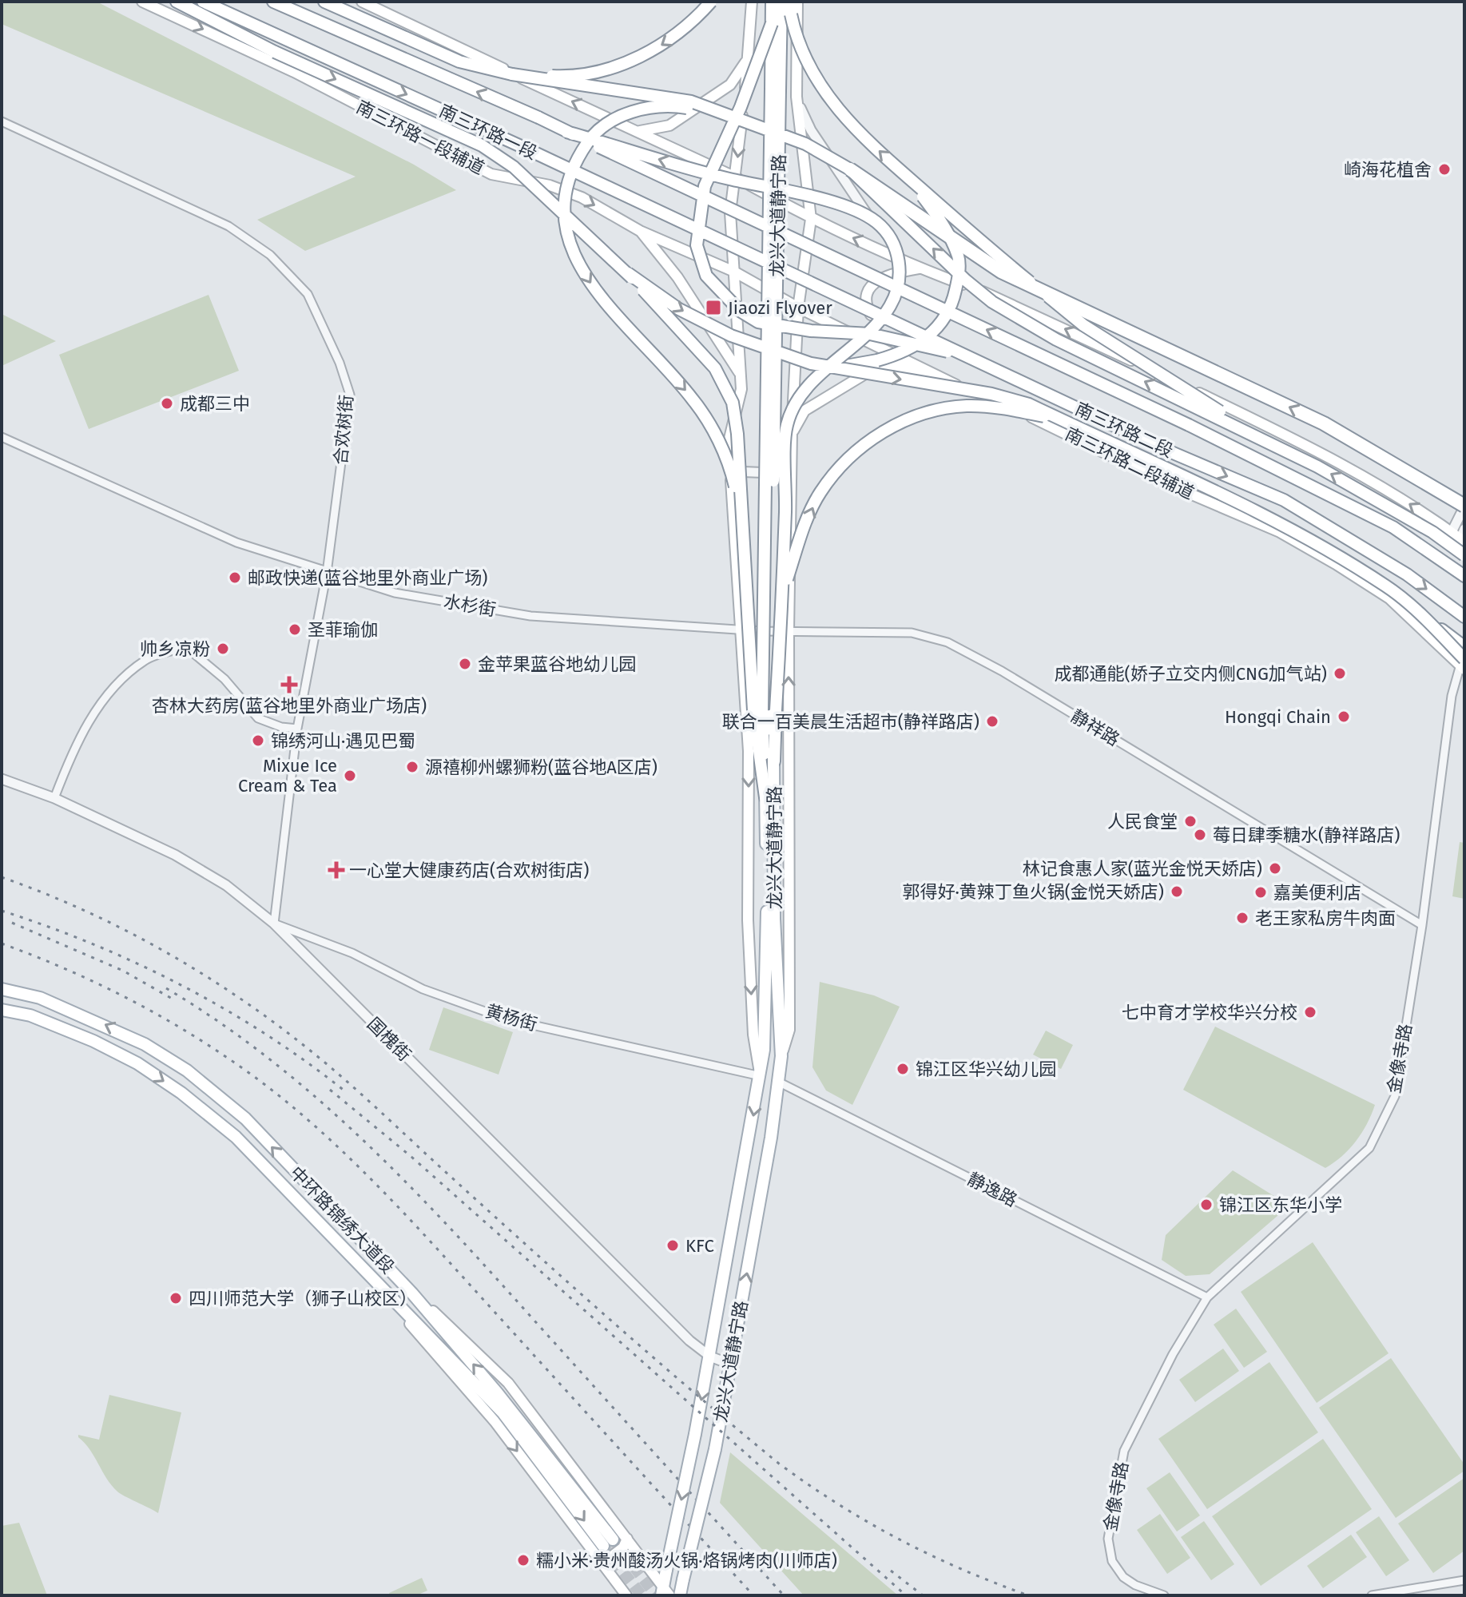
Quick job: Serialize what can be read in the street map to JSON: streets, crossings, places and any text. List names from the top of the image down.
{
  "streets": {
    "main road": [
      "南三环路一段",
      "南三环路一段辅道",
      "龙兴大道静宁路",
      "南三环路二段",
      "南三环路二段辅道",
      "中环路锦绣大道段"
    ],
    "street": [
      "合欢树街",
      "水杉街",
      "静祥路",
      "黄杨街",
      "国槐街",
      "金像寺路",
      "静逸路"
    ]
  },
  "crossings": [
    ["南三环路一段", "南三环路二段"],
    ["南三环路一段辅道", "南三环路二段辅道"],
    ["龙兴大道静宁路", "黄杨街"],
    ["龙兴大道静宁路", "国槐街"],
    ["龙兴大道静宁路", "静逸路"],
    ["合欢树街", "水杉街"],
    ["合欢树街", "黄杨街"],
    ["合欢树街", "国槐街"],
    ["南三环路二段辅道", "金像寺路"],
    ["水杉街", "静祥路"],
    ["静祥路", "金像寺路"],
    ["黄杨街", "国槐街"],
    ["金像寺路", "静逸路"]
  ],
  "places": {
    "other": [
      "崎海花植舍",
      "成都三中",
      "邮政快递(蓝谷地里外商业广场)",
      "圣菲瑜伽",
      "帅乡凉粉",
      "金苹果蓝谷地幼儿园",
      "成都通能(娇子立交内侧CNG加气站)",
      "Hongqi Chain",
      "联合一百美晨生活超市(静祥路店)",
      "锦绣河山·遇见巴蜀",
      "源禧柳州螺狮粉(蓝谷地A区店)",
      "Mixue Ice Cream & Tea",
      "人民食堂",
      "莓日肆季糖水(静祥路店)",
      "林记食惠人家(蓝光金悦天娇店)",
      "郭得好·黄辣丁鱼火锅(金悦天娇店)",
      "嘉美便利店",
      "老王家私房牛肉面",
      "七中育才学校华兴分校",
      "锦江区华兴幼儿园",
      "锦江区东华小学",
      "KFC",
      "四川师范大学（狮子山校区）",
      "糯小米·贵州酸汤火锅·烙锅烤肉(川师店)"
    ],
    "transit": ["Jiaozi Flyover"],
    "health": ["杏林大药房(蓝谷地里外商业广场店)", "一心堂大健康药店(合欢树街店)"]
  }
}
